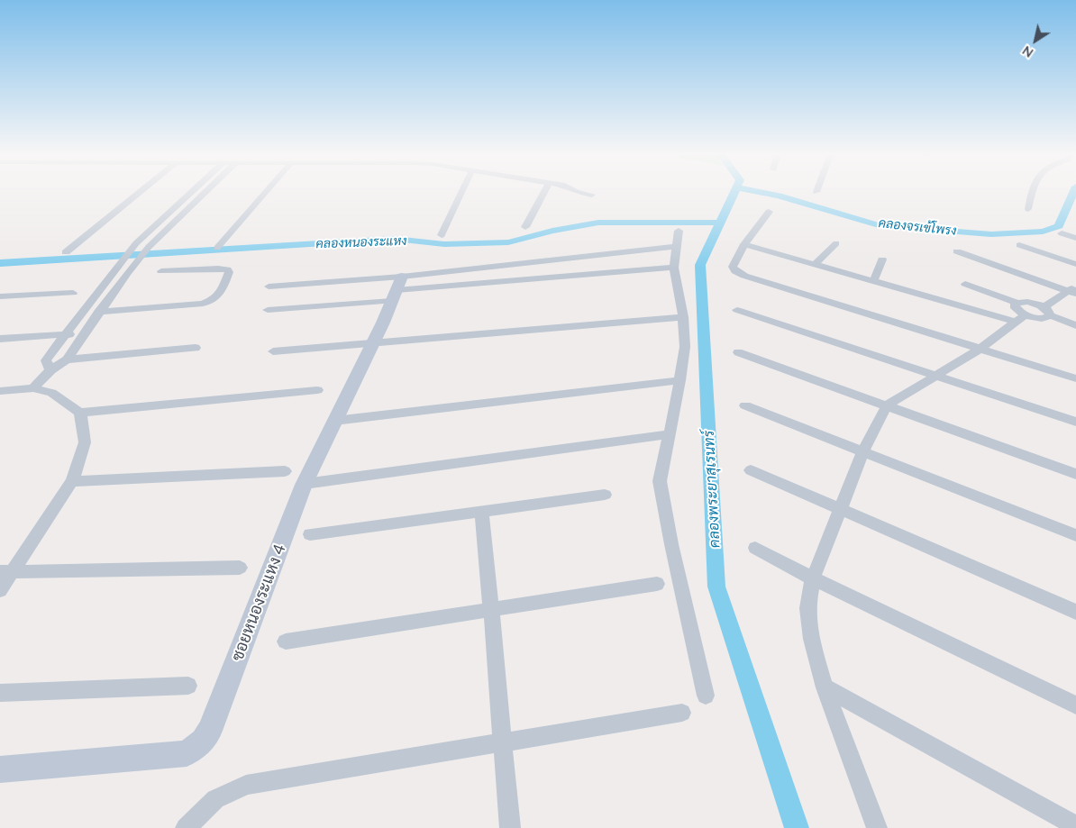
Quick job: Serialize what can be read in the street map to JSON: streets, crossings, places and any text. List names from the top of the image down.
{
  "streets": {
    "street": ["ซอยหนองระแหง 4"]
  },
  "water": ["คลองจรเข้โพรง", "คลองหนองระแหง", "คลองพระยาสุเรนทร์"],
  "north": "bottom left"
}
